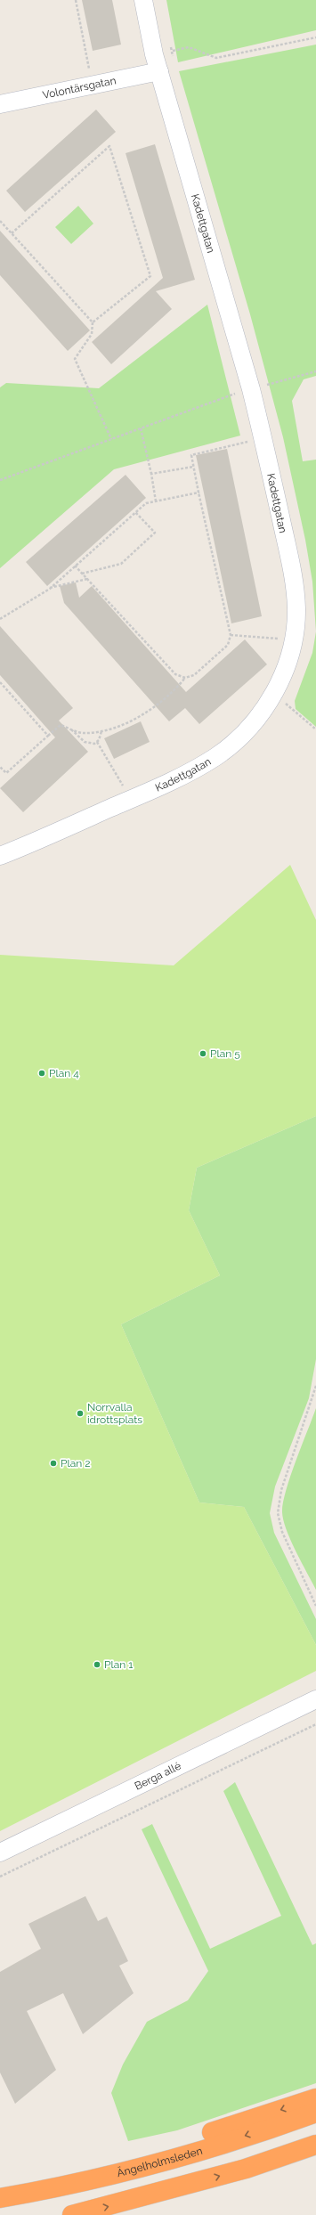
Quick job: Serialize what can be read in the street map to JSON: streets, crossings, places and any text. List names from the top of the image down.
{
  "streets": {
    "highway": ["Ängelholmsleden"],
    "street": ["Volontärsgatan", "Kadettgatan", "Berga allé"]
  },
  "crossings": [
    ["Volontärsgatan", "Kadettgatan"]
  ],
  "places": [
    "Plan 5",
    "Plan 4",
    "Norrvalla idrottsplats",
    "Plan 2",
    "Plan 1"
  ]
}
